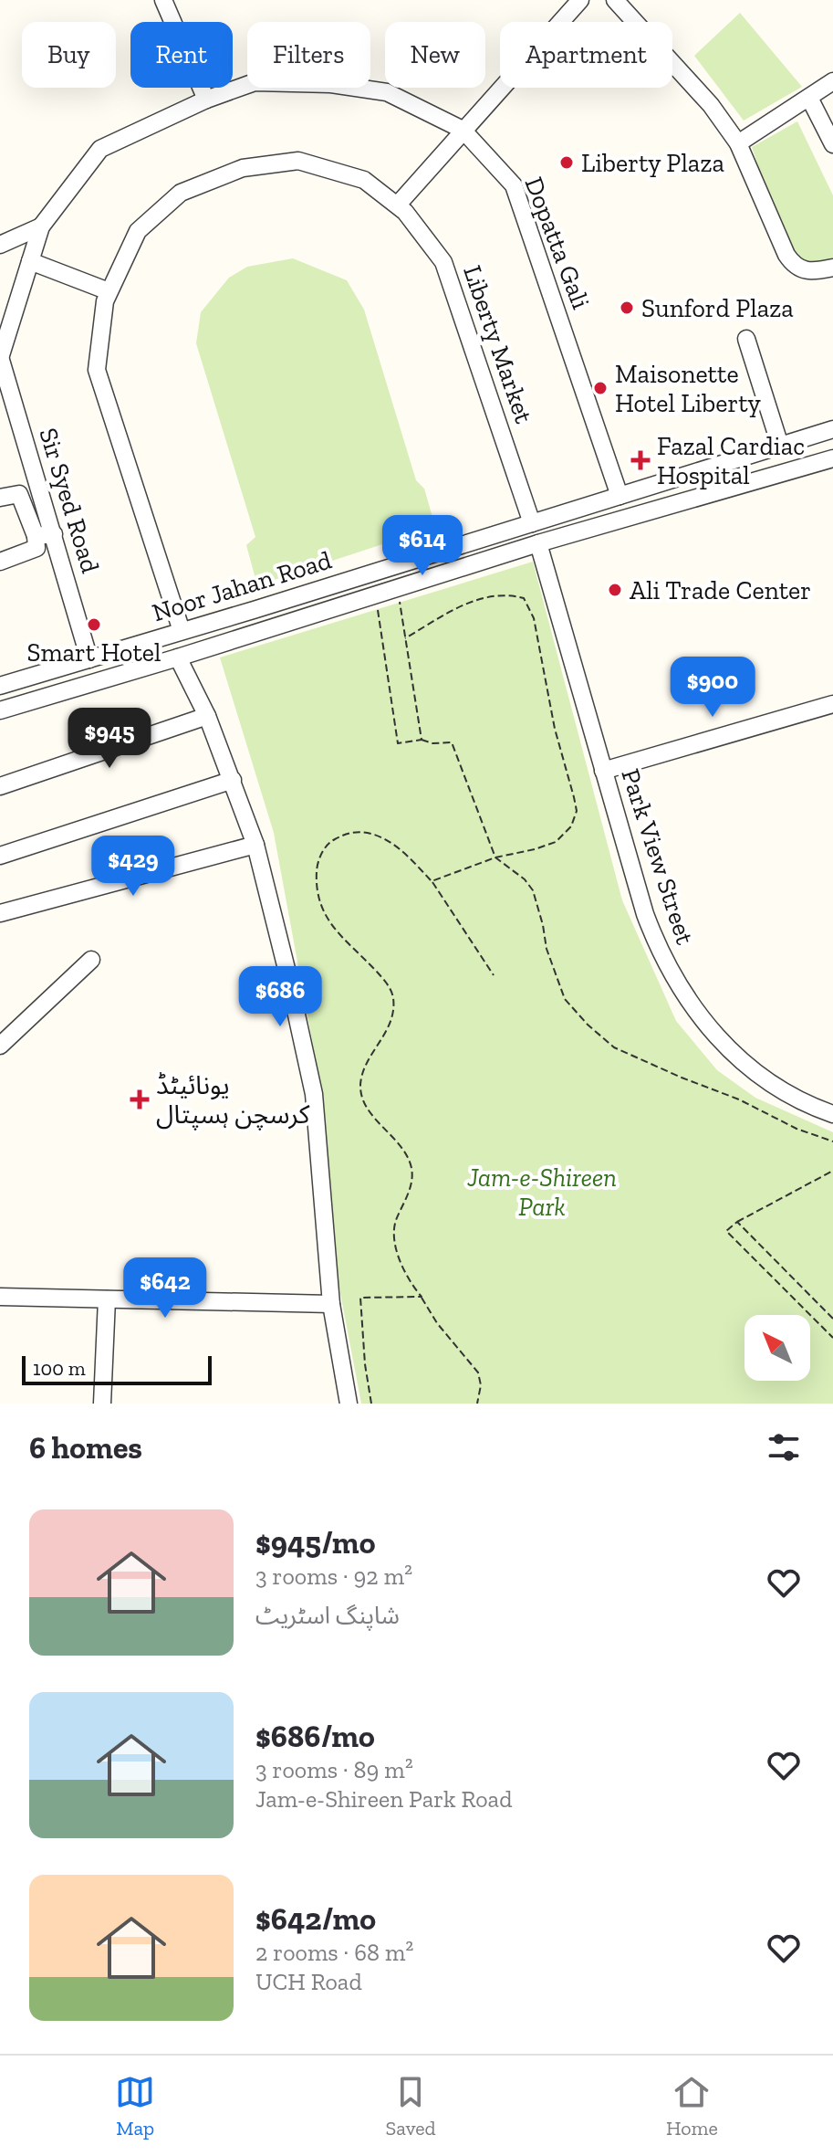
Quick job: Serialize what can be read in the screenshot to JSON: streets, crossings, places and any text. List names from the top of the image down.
{
  "streets": {
    "street": [
      "Dopatta Gali",
      "Liberty Market",
      "Sir Syed Road",
      "Noor Jahan Road",
      "Park View Street"
    ]
  },
  "crossings": [
    ["Dopatta Gali", "Noor Jahan Road"],
    ["Liberty Market", "Noor Jahan Road"],
    ["Sir Syed Road", "Noor Jahan Road"],
    ["Noor Jahan Road", "Park View Street"]
  ],
  "parks": ["Jam-e-Shireen Park"],
  "places": {
    "other": [
      "Liberty Plaza",
      "Sunford Plaza",
      "Maisonette Hotel Liberty",
      "Ali Trade Center",
      "Smart Hotel"
    ],
    "health": ["Fazal Cardiac Hospital", "یونائیٹڈ کرسچن ہسپتال"]
  },
  "scale_bar": "100 m",
  "north": "top left",
  "page": {
    "chip": [
      "Buy",
      "Rent",
      "Filters",
      "New",
      "Apartment"
    ],
    "price": [
      "$614",
      "$900",
      "$945",
      "$429",
      "$686",
      "$642"
    ],
    "scale": "100 m",
    "heading": "6 homes",
    "list": [
      {
        "name": "$945/mo",
        "note": "3 rooms · 92 m² · شاپنگ اسٹریٹ"
      },
      {
        "name": "$686/mo",
        "note": "3 rooms · 89 m² · Jam-e-Shireen Park Road"
      },
      {
        "name": "$642/mo",
        "note": "2 rooms · 68 m² · UCH Road"
      }
    ],
    "tabs": ["Map", "Saved", "Home"]
  }
}
